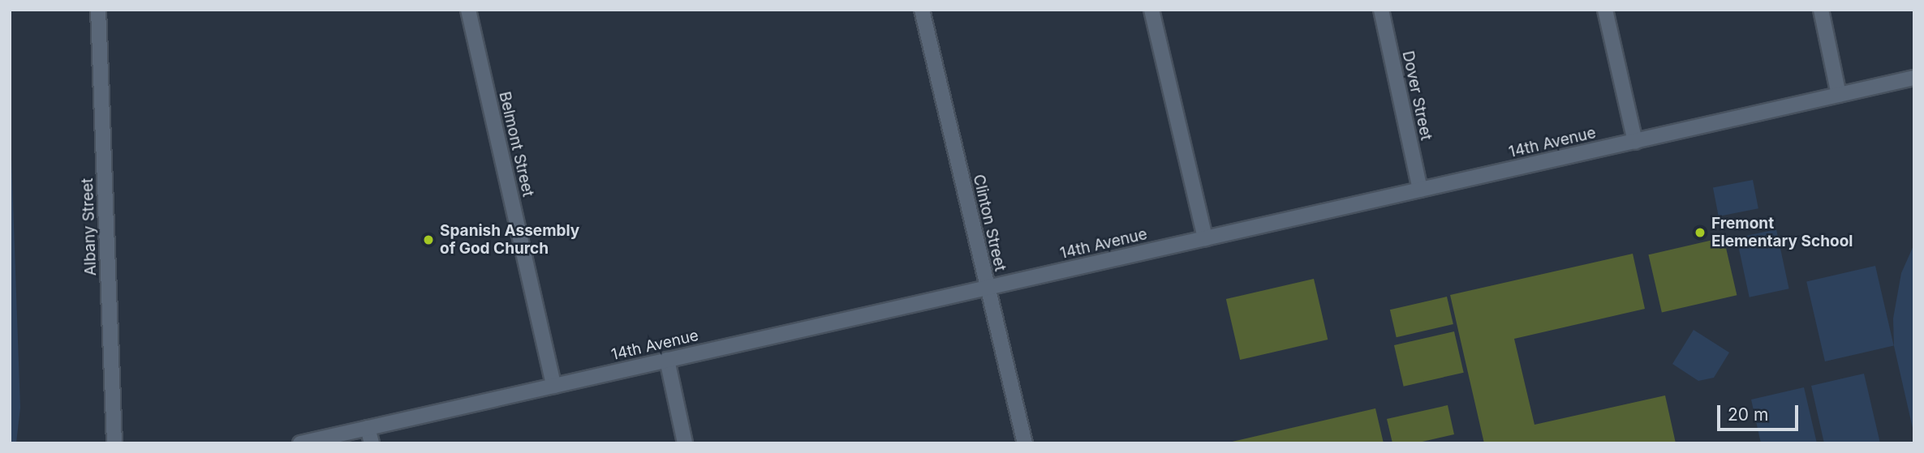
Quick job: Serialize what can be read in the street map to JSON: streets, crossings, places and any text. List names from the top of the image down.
{
  "streets": {
    "street": [
      "Dover Street",
      "14th Avenue",
      "Belmont Street",
      "Clinton Street",
      "Albany Street"
    ]
  },
  "crossings": [
    ["Dover Street", "14th Avenue"],
    ["14th Avenue", "Belmont Street"],
    ["14th Avenue", "Clinton Street"]
  ],
  "places": ["Fremont Elementary School", "Spanish Assembly of God Church"],
  "scale_bar": "20 m"
}
